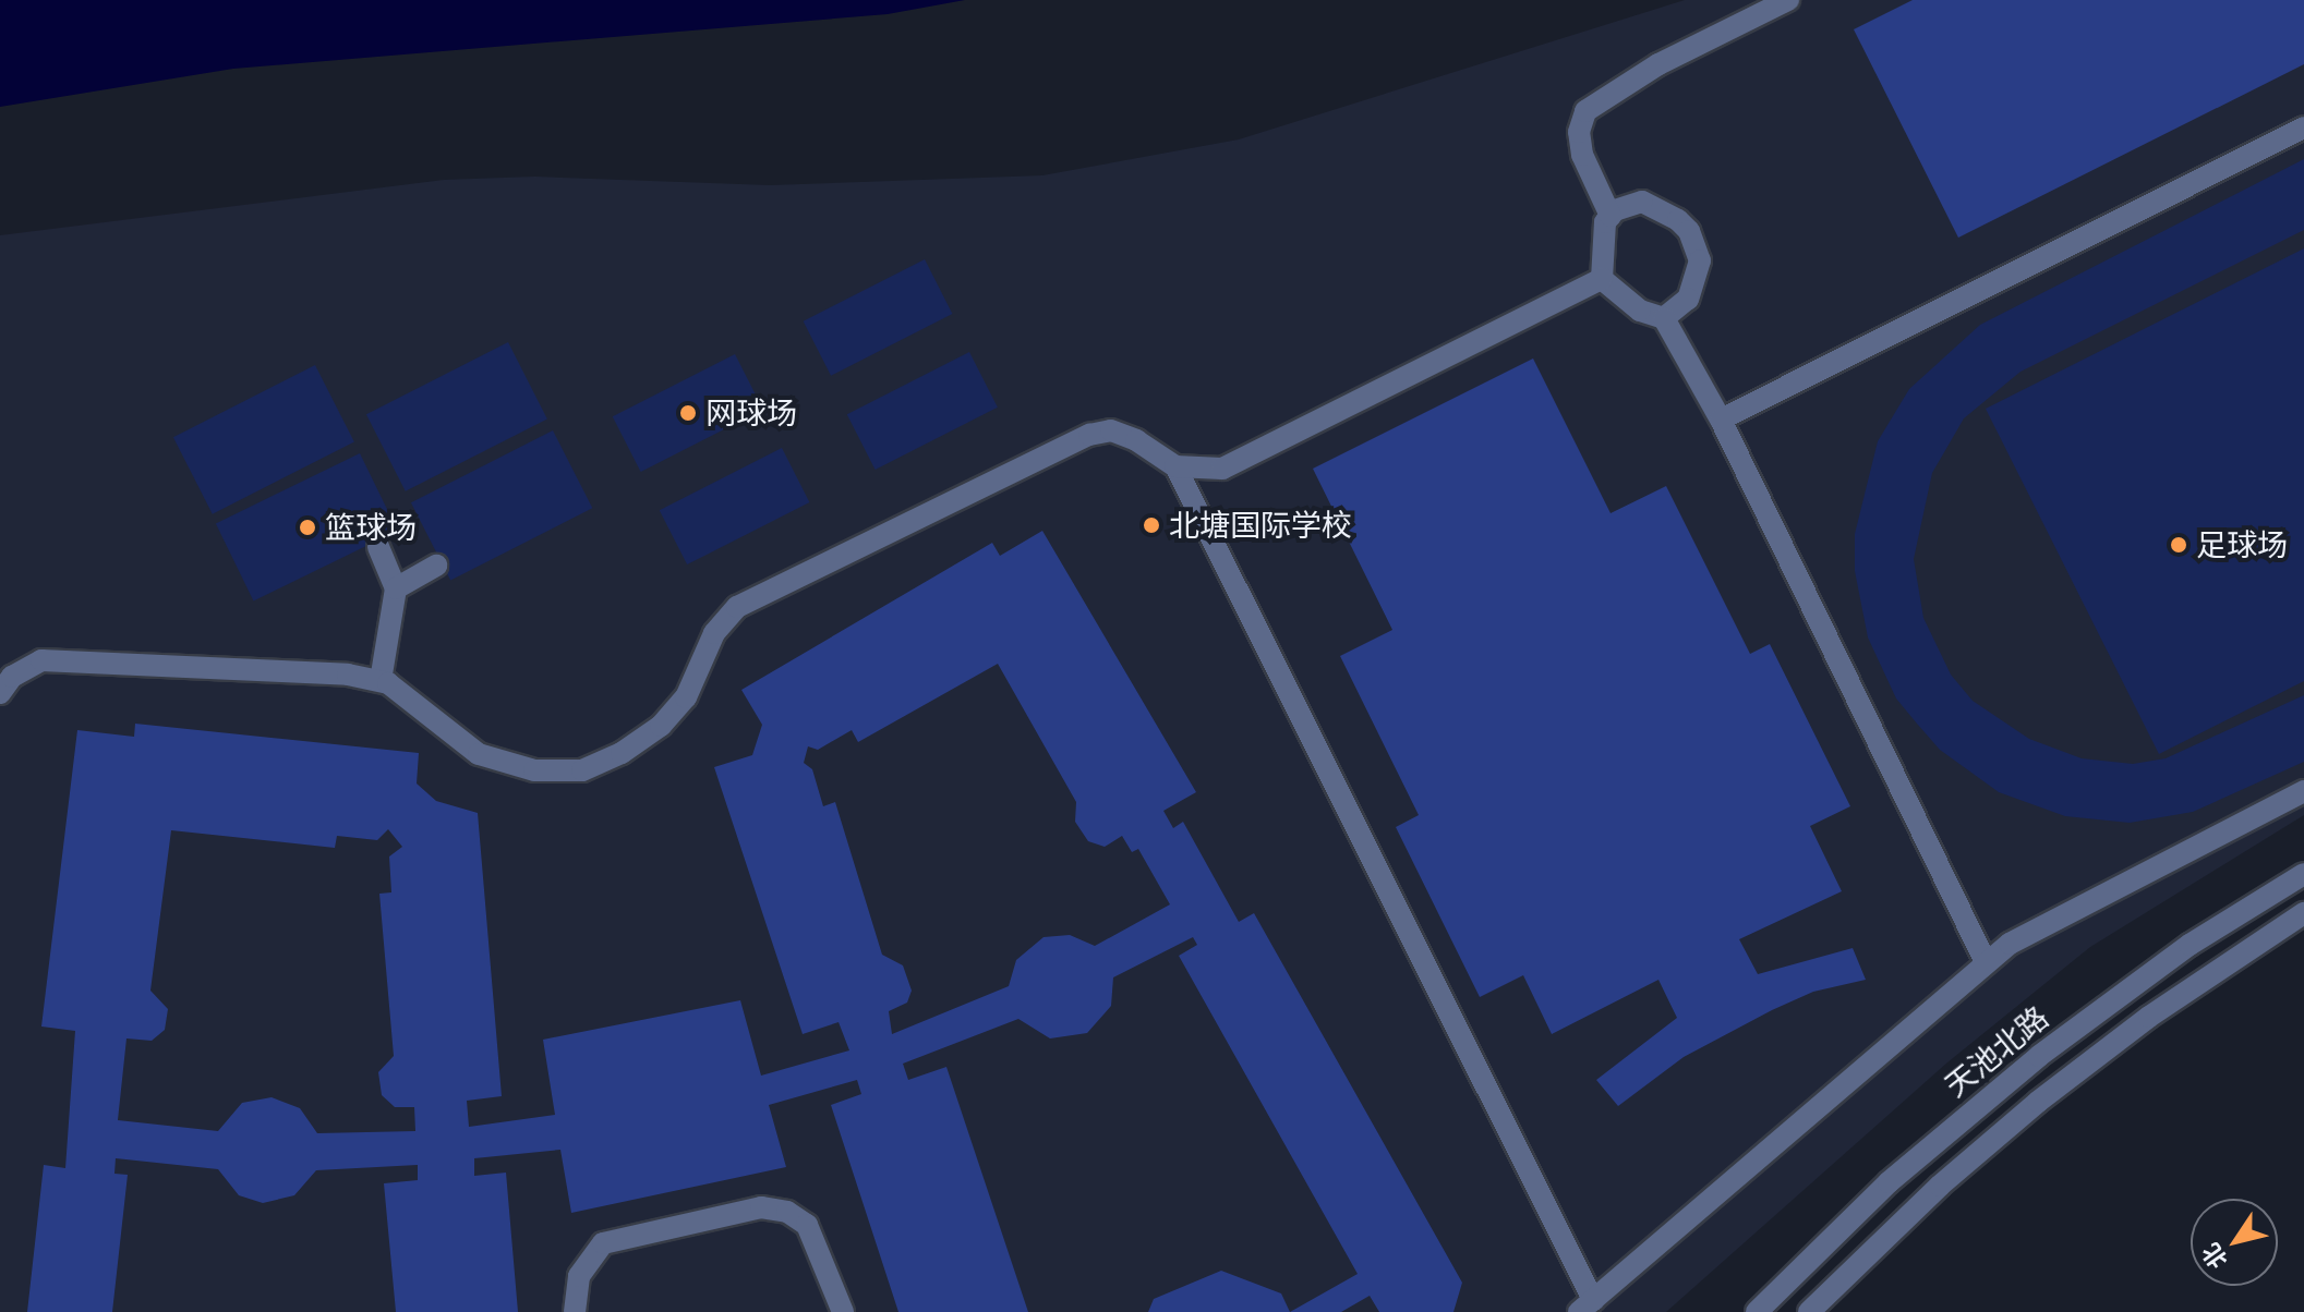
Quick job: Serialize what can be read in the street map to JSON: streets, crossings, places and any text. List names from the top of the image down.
{
  "streets": {
    "street": ["天池北路"]
  },
  "places": [
    "网球场",
    "北塘国际学校",
    "篮球场",
    "足球场"
  ],
  "north": "bottom left"
}
